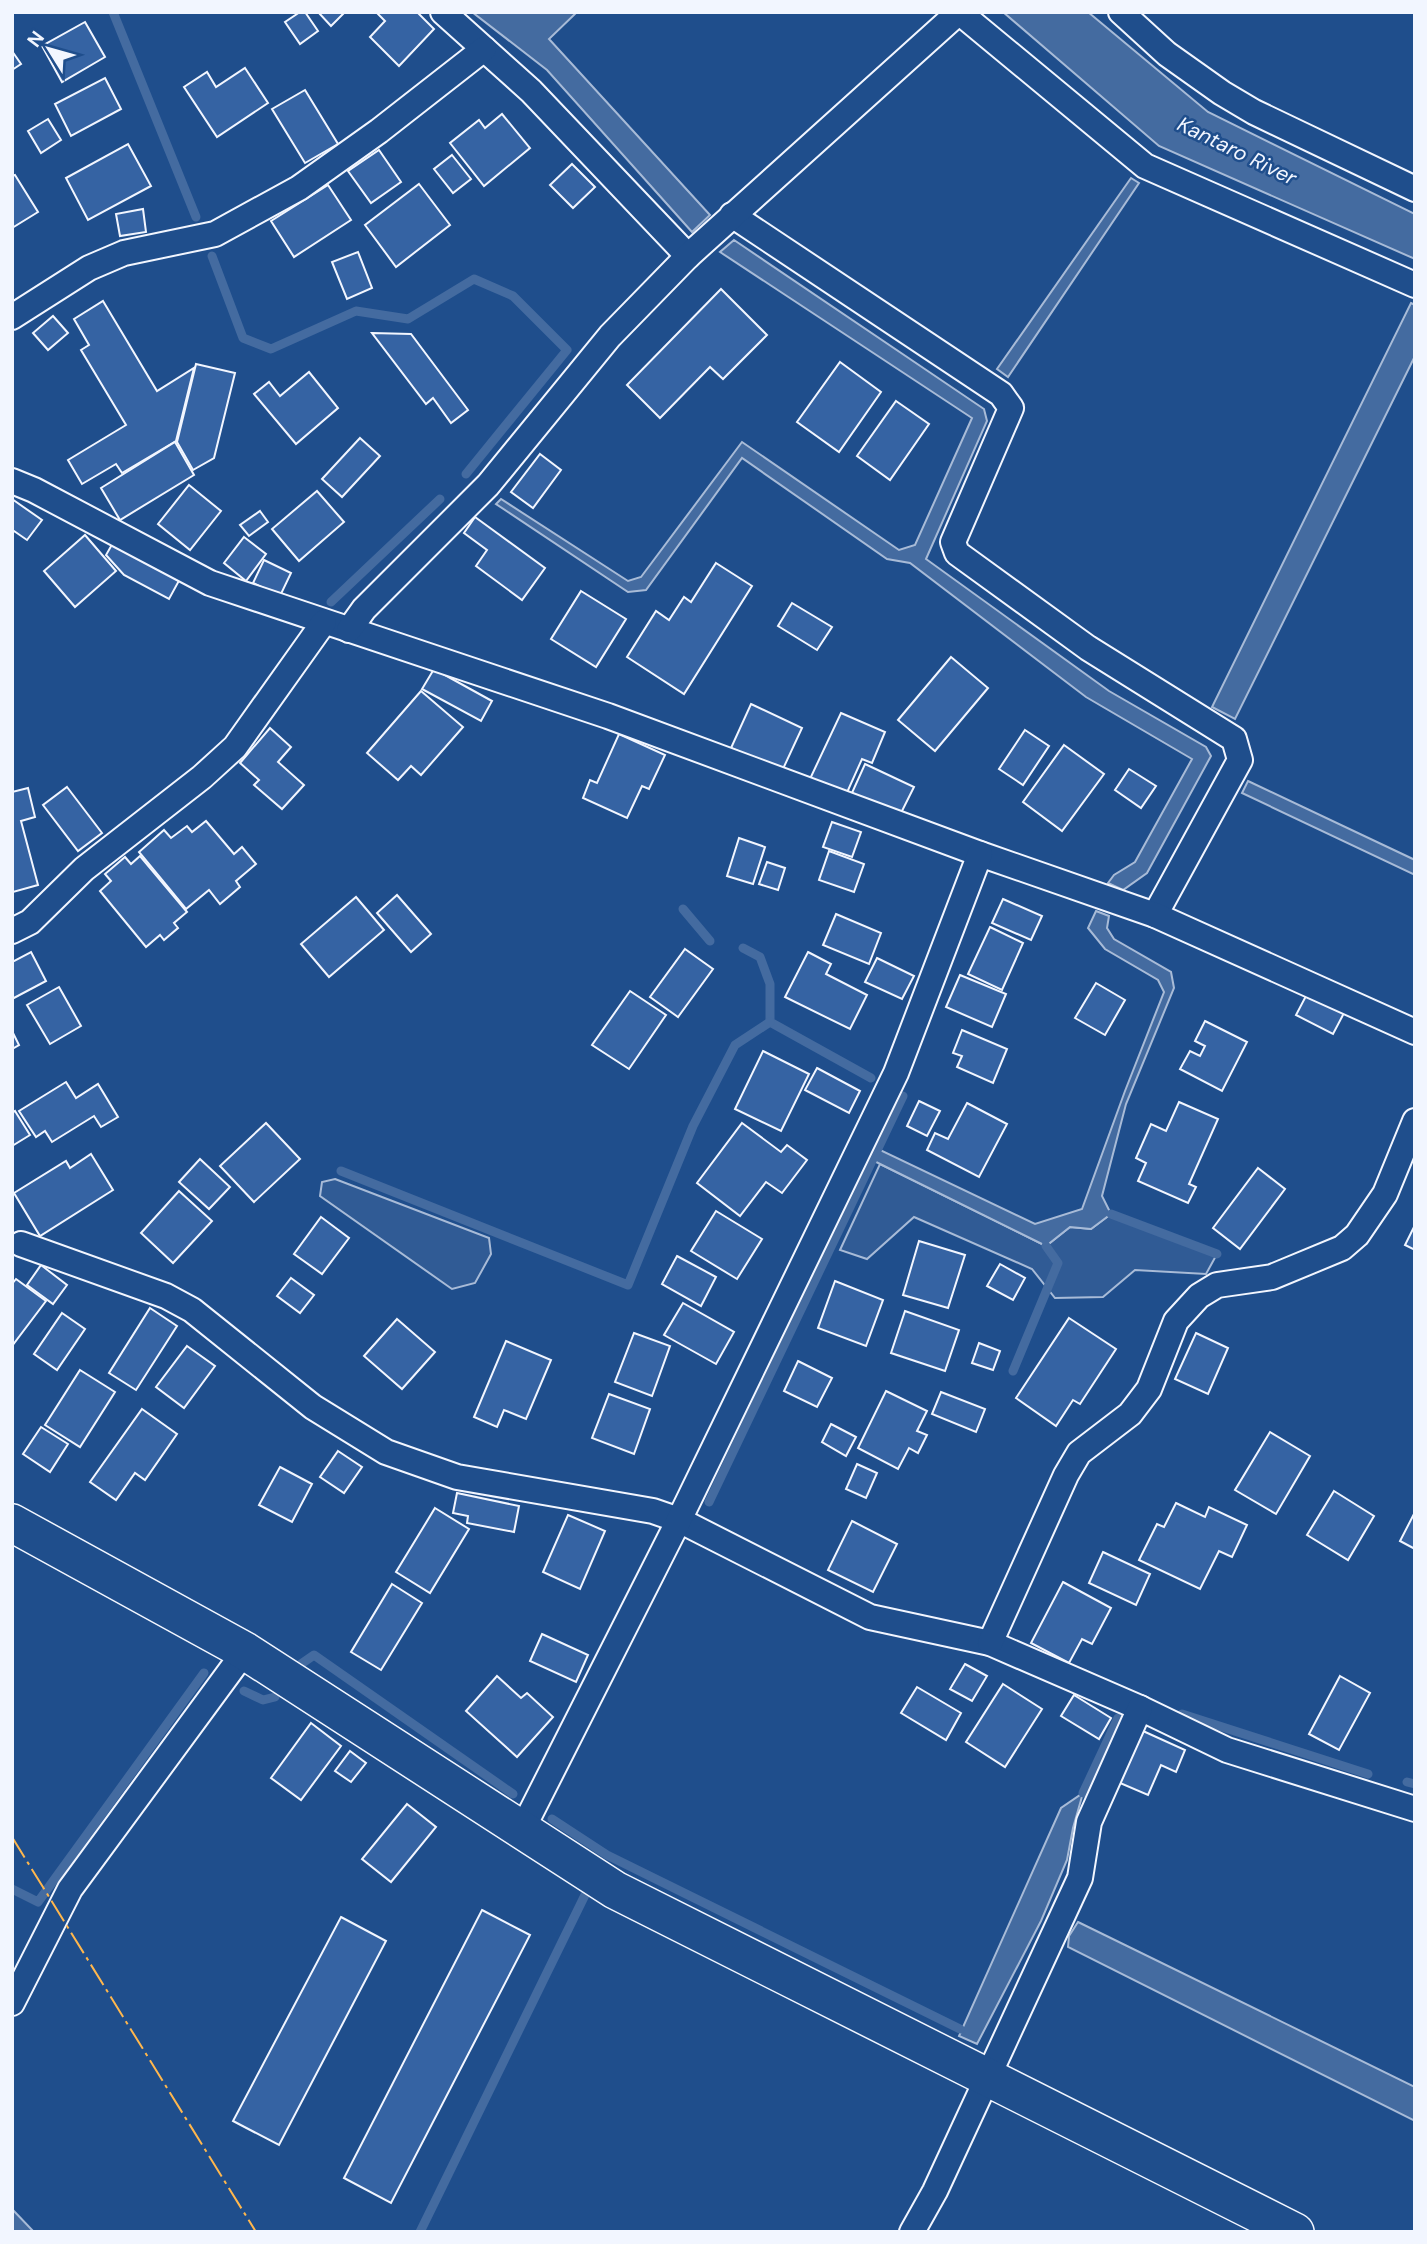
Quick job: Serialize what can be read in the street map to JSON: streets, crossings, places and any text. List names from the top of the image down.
{
  "water": ["Kantaro River"],
  "north": "top left"
}
